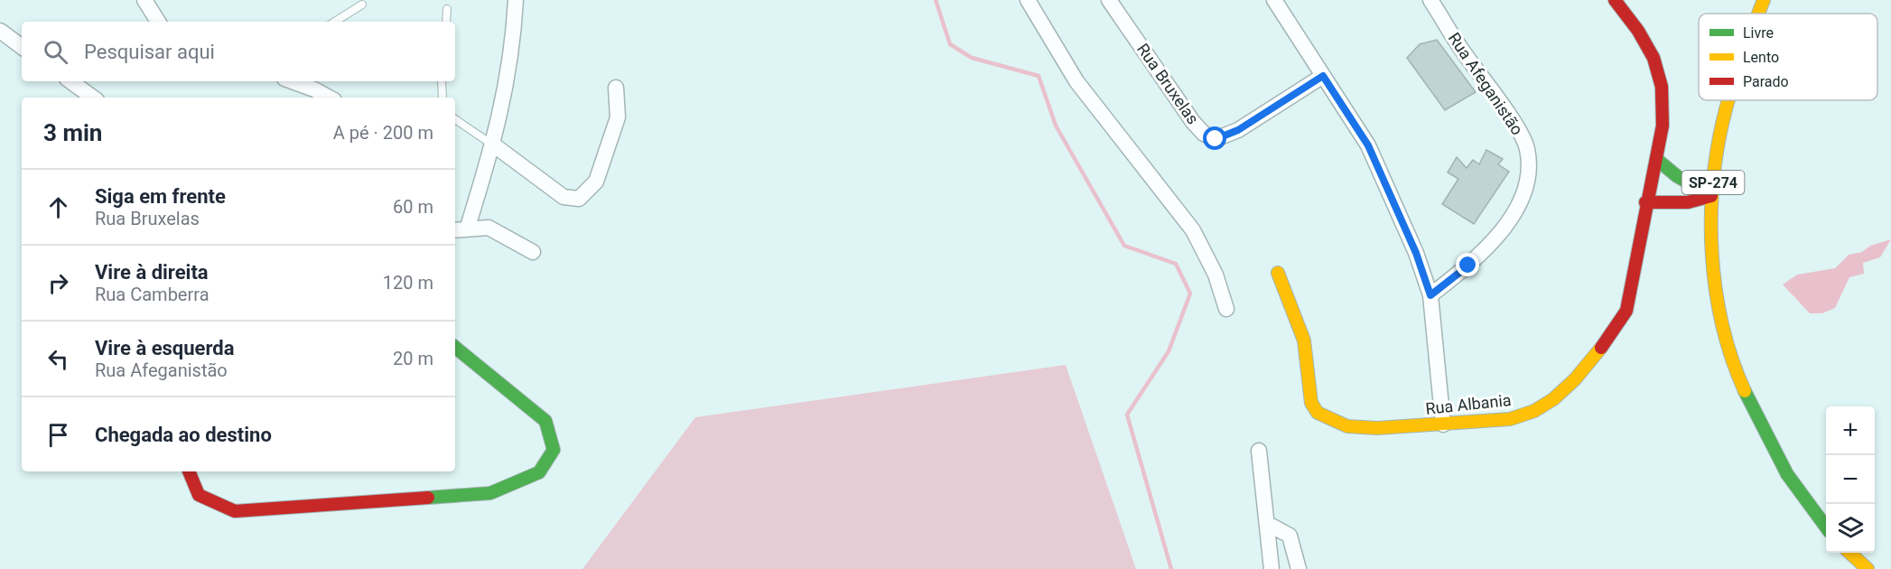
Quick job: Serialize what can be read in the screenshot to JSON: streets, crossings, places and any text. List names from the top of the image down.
{
  "streets": {
    "street": [
      "Rua Bruxelas",
      "Rua Afeganistão",
      "SP-274",
      "Rua Albania"
    ]
  },
  "legend": ["Livre", "Lento", "Parado"],
  "page": {
    "search": "Pesquisar aqui",
    "heading": ["3 min", "A pé · 200 m"],
    "list": [
      ["Siga em frente", "Rua Bruxelas", "60 m"],
      ["Vire à direita", "Rua Camberra", "120 m"],
      ["Vire à esquerda", "Rua Afeganistão", "20 m"],
      "Chegada ao destino"
    ],
    "map_buttons": ["+", "−"]
  }
}
